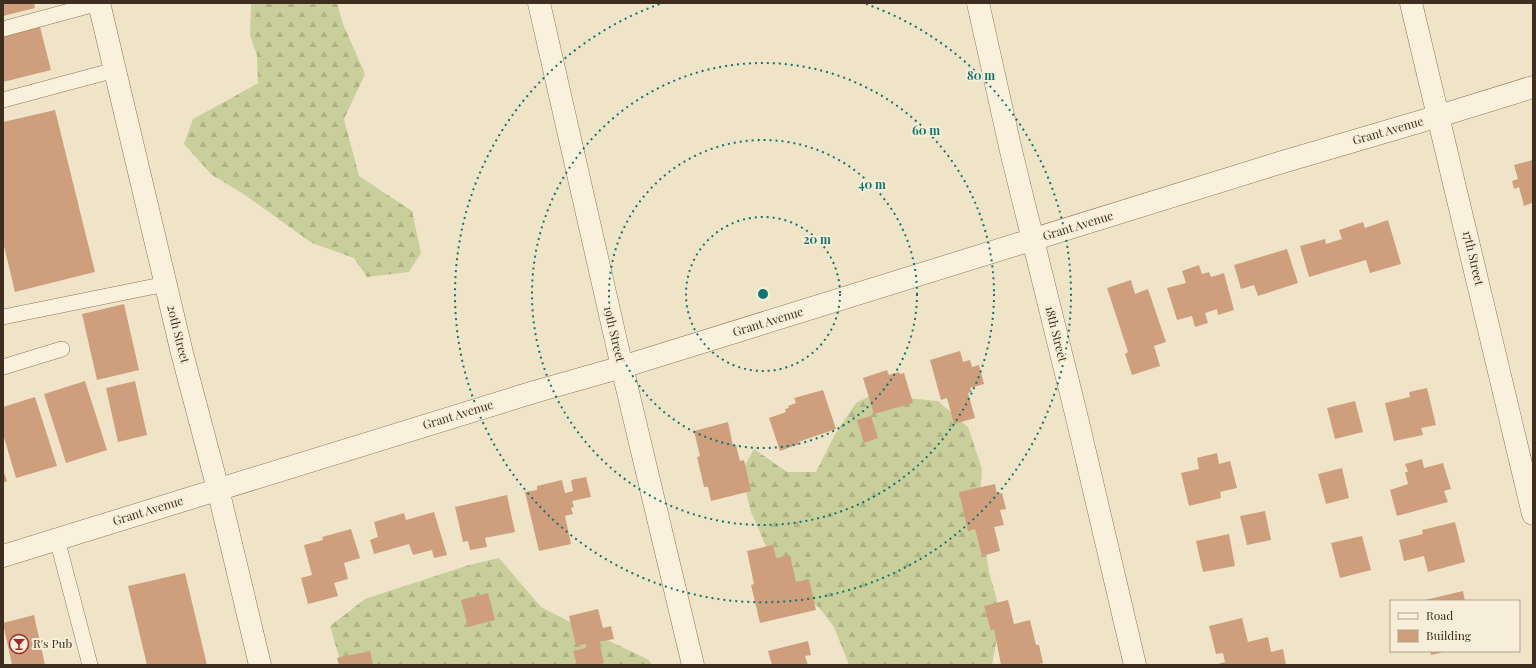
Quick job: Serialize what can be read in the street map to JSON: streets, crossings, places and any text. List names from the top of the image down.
{
  "streets": {
    "street": [
      "Grant Avenue",
      "17th Street",
      "20th Street",
      "19th Street",
      "18th Street"
    ]
  },
  "crossings": [
    ["Grant Avenue", "17th Street"],
    ["Grant Avenue", "20th Street"],
    ["Grant Avenue", "19th Street"],
    ["Grant Avenue", "18th Street"]
  ],
  "places": {
    "bar": ["R's Pub"]
  },
  "legend": ["Road", "Building"],
  "rings": [
    "80 m",
    "60 m",
    "40 m",
    "20 m"
  ]
}
